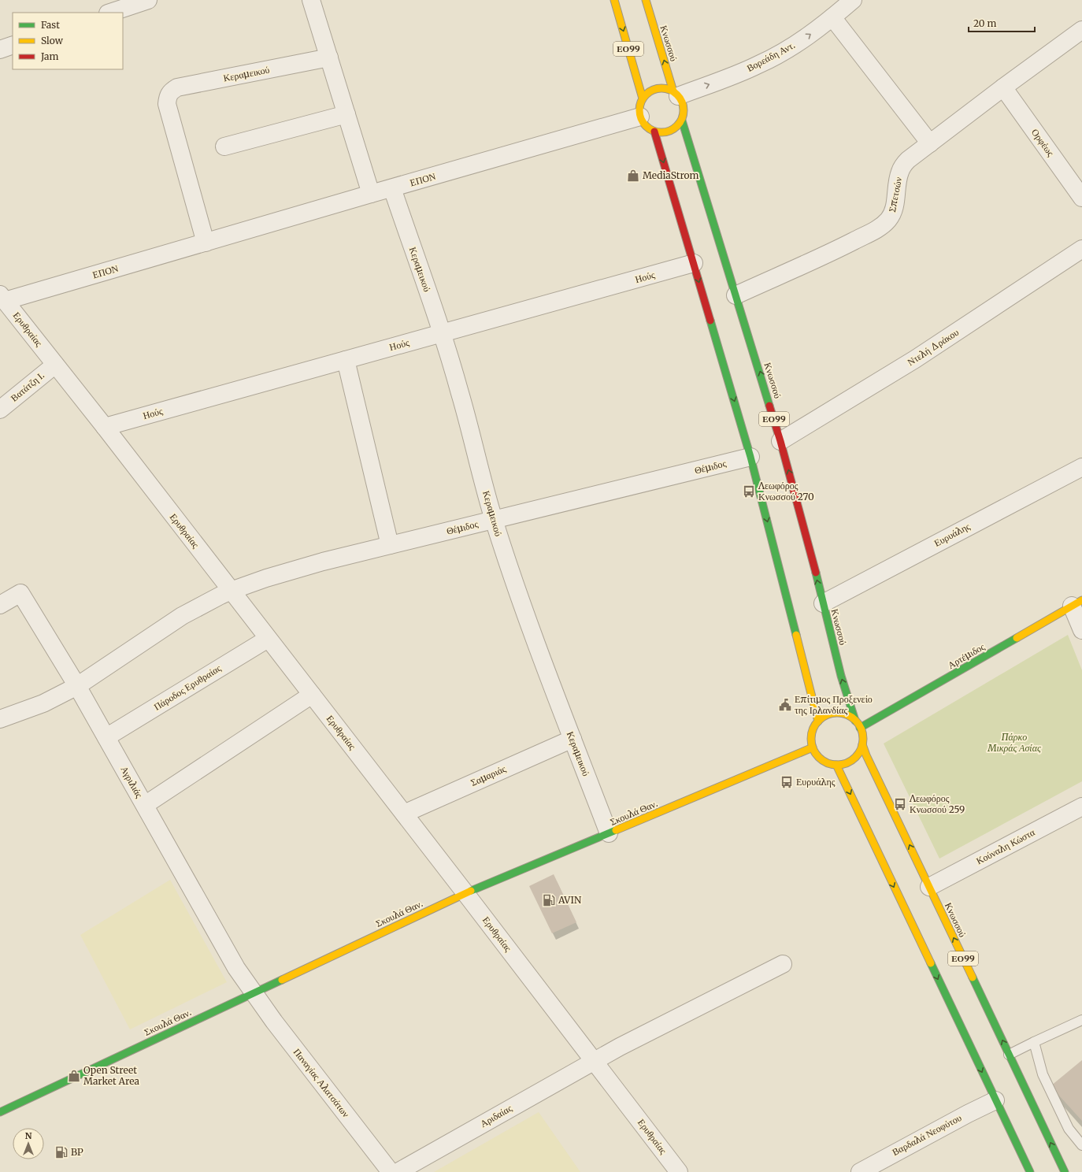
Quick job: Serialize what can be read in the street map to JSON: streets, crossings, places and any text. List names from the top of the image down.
{
  "streets": {
    "main road": [
      "Κνωσσού",
      "ΕΟ99",
      "Αρτέμιδος",
      "Σκουλά Θαν."
    ],
    "street": [
      "Βορεάδη Αντ.",
      "Κεραμεικού",
      "Ορφέως",
      "ΕΠΟΝ",
      "Σπετσών",
      "Ηούς",
      "Ερυθραίας",
      "Ντελή Δράκου",
      "Βατάτζη Ι.",
      "Θέμιδος",
      "Ευρυάλης",
      "Πάροδος Ερυθραίας",
      "Σαμαριάς",
      "Αγριλιάς",
      "Κούναλη Κώστα",
      "Παναγίας Αλατσάτων",
      "Αριδαίας",
      "Βαρδαλά Νεοφύτου"
    ]
  },
  "crossings": [
    ["Κνωσσού", "ΕΟ99"],
    ["Κνωσσού", "Βορεάδη Αντ."],
    ["Κνωσσού", "ΕΠΟΝ"],
    ["Κνωσσού", "Σπετσών"],
    ["Κνωσσού", "Ντελή Δράκου"],
    ["Κνωσσού", "Ευρυάλης"],
    ["Κνωσσού", "Αρτέμιδος"],
    ["Κνωσσού", "Σκουλά Θαν."],
    ["Κνωσσού", "Κούναλη Κώστα"],
    ["ΕΟ99", "Βορεάδη Αντ."],
    ["ΕΟ99", "ΕΠΟΝ"],
    ["ΕΟ99", "Αρτέμιδος"],
    ["ΕΟ99", "Σκουλά Θαν."],
    ["Βορεάδη Αντ.", "ΕΠΟΝ"],
    ["Κεραμεικού", "ΕΠΟΝ"],
    ["Κεραμεικού", "Ηούς"],
    ["Κεραμεικού", "Θέμιδος"],
    ["Κεραμεικού", "Σαμαριάς"],
    ["Κεραμεικού", "Σκουλά Θαν."],
    ["Ορφέως", "Σπετσών"],
    ["ΕΠΟΝ", "Ερυθραίας"],
    ["Ηούς", "Ερυθραίας"],
    ["Ερυθραίας", "Βατάτζη Ι."],
    ["Ερυθραίας", "Θέμιδος"],
    ["Ερυθραίας", "Πάροδος Ερυθραίας"],
    ["Ερυθραίας", "Σαμαριάς"],
    ["Ερυθραίας", "Σκουλά Θαν."],
    ["Ερυθραίας", "Αριδαίας"],
    ["Θέμιδος", "Αγριλιάς"],
    ["Αρτέμιδος", "Σκουλά Θαν."],
    ["Πάροδος Ερυθραίας", "Αγριλιάς"],
    ["Αγριλιάς", "Σκουλά Θαν."],
    ["Αγριλιάς", "Παναγίας Αλατσάτων"],
    ["Σκουλά Θαν.", "Παναγίας Αλατσάτων"]
  ],
  "one_way": ["Βορεάδη Αντ."],
  "parks": ["Πάρκο Μικράς Ασίας"],
  "places": {
    "shop": ["MediaStrom", "Open Street Market Area"],
    "bus stop": ["Λεωφόρος Κνωσσού 270", "Ευρυάλης", "Λεωφόρος Κνωσσού 259"],
    "public building": ["Επίτιμος Προξενείο της Ιρλανδίας"],
    "fuel station": ["AVIN", "BP"]
  },
  "legend": ["Fast", "Slow", "Jam"],
  "scale_bar": "20 m",
  "north": "top"
}
